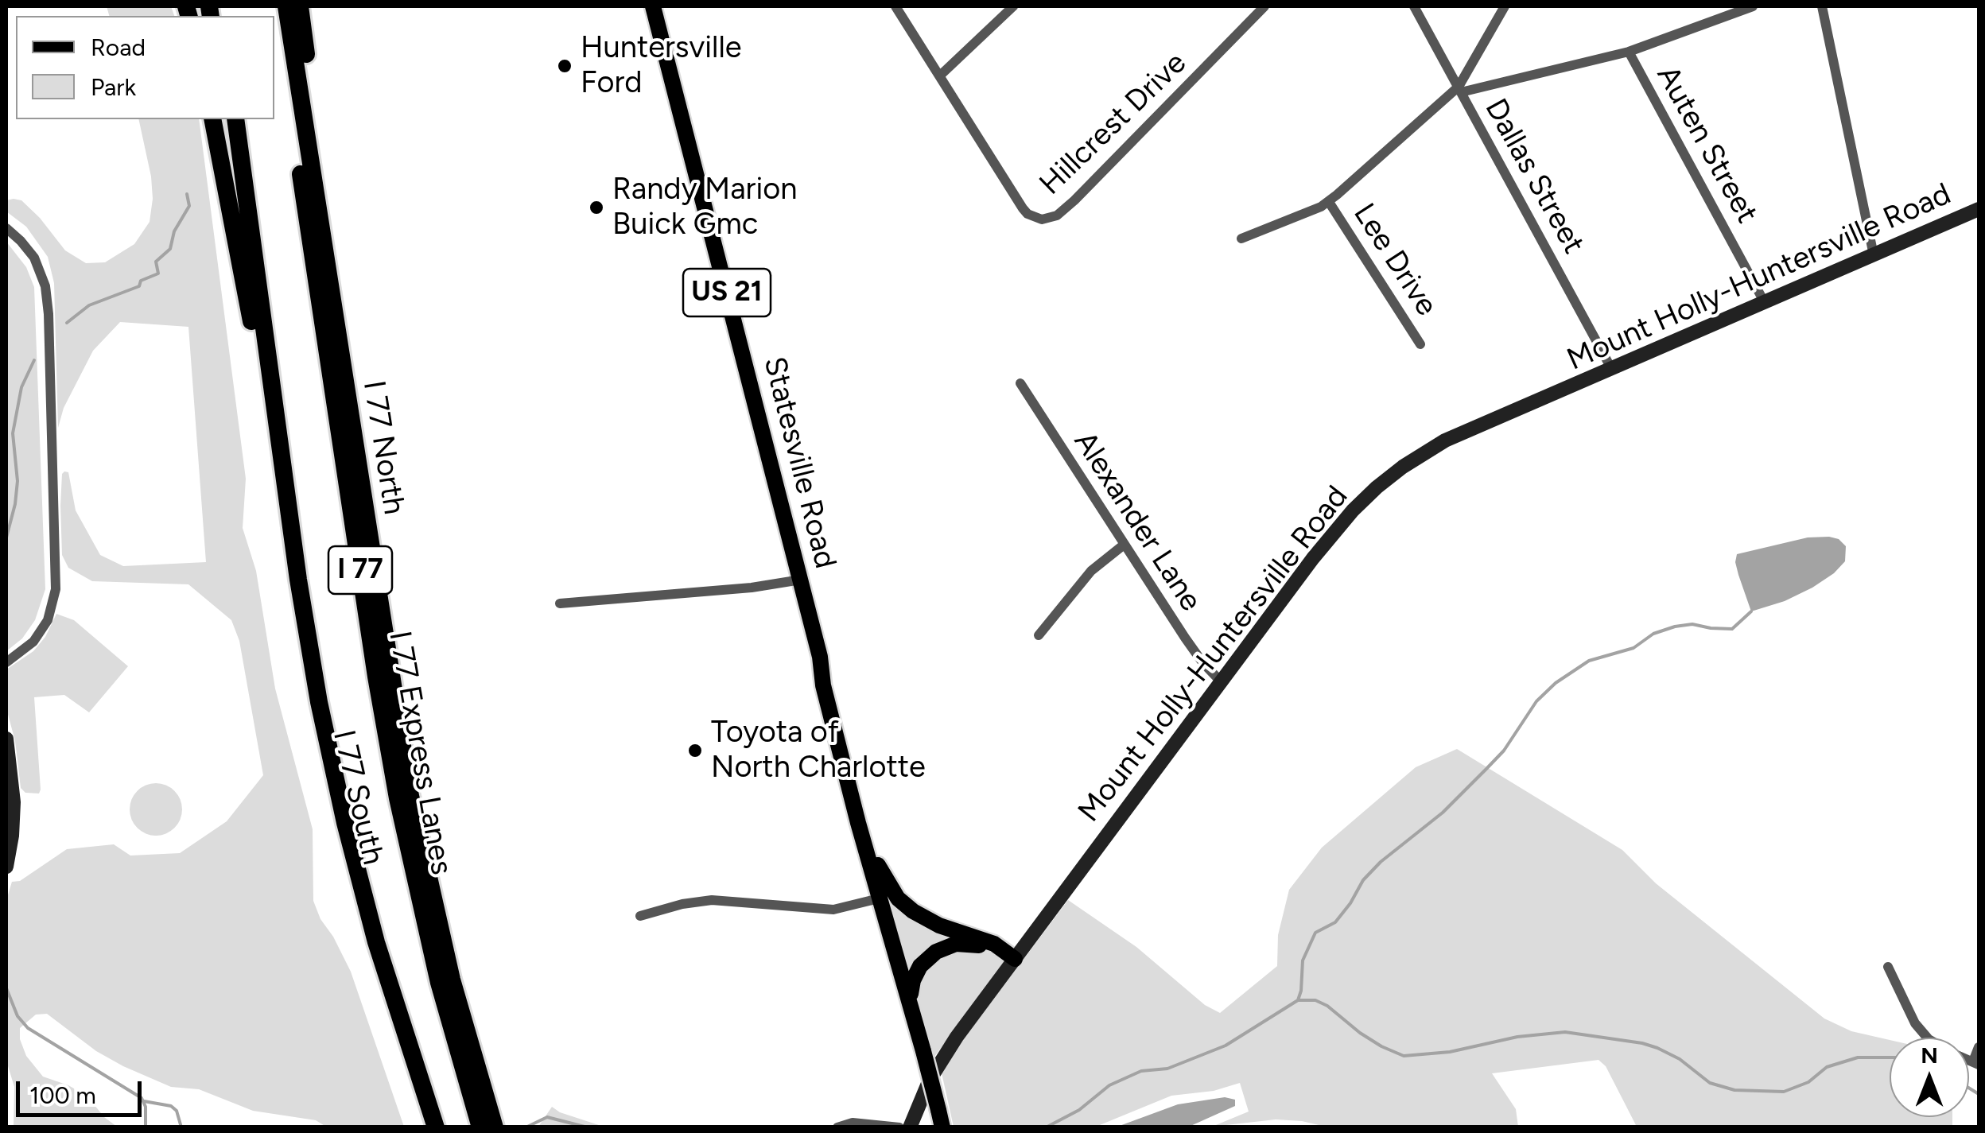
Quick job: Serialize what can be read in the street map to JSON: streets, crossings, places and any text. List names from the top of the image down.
{
  "streets": {
    "highway": [
      "I 77 North",
      "I 77",
      "I 77 Express Lanes",
      "I 77 South"
    ],
    "main road": ["Mount Holly-Huntersville Road", "US 21", "Statesville Road"],
    "street": [
      "Hillcrest Drive",
      "Auten Street",
      "Dallas Street",
      "Lee Drive",
      "Alexander Lane"
    ]
  },
  "crossings": [
    ["Auten Street", "Mount Holly-Huntersville Road"],
    ["Dallas Street", "Mount Holly-Huntersville Road"],
    ["Mount Holly-Huntersville Road", "Alexander Lane"],
    ["I 77", "I 77 South"]
  ],
  "places": ["Huntersville Ford", "Randy Marion Buick Gmc", "Toyota of North Charlotte"],
  "legend": ["Road", "Park"],
  "scale_bar": "100 m",
  "north": "top"
}
